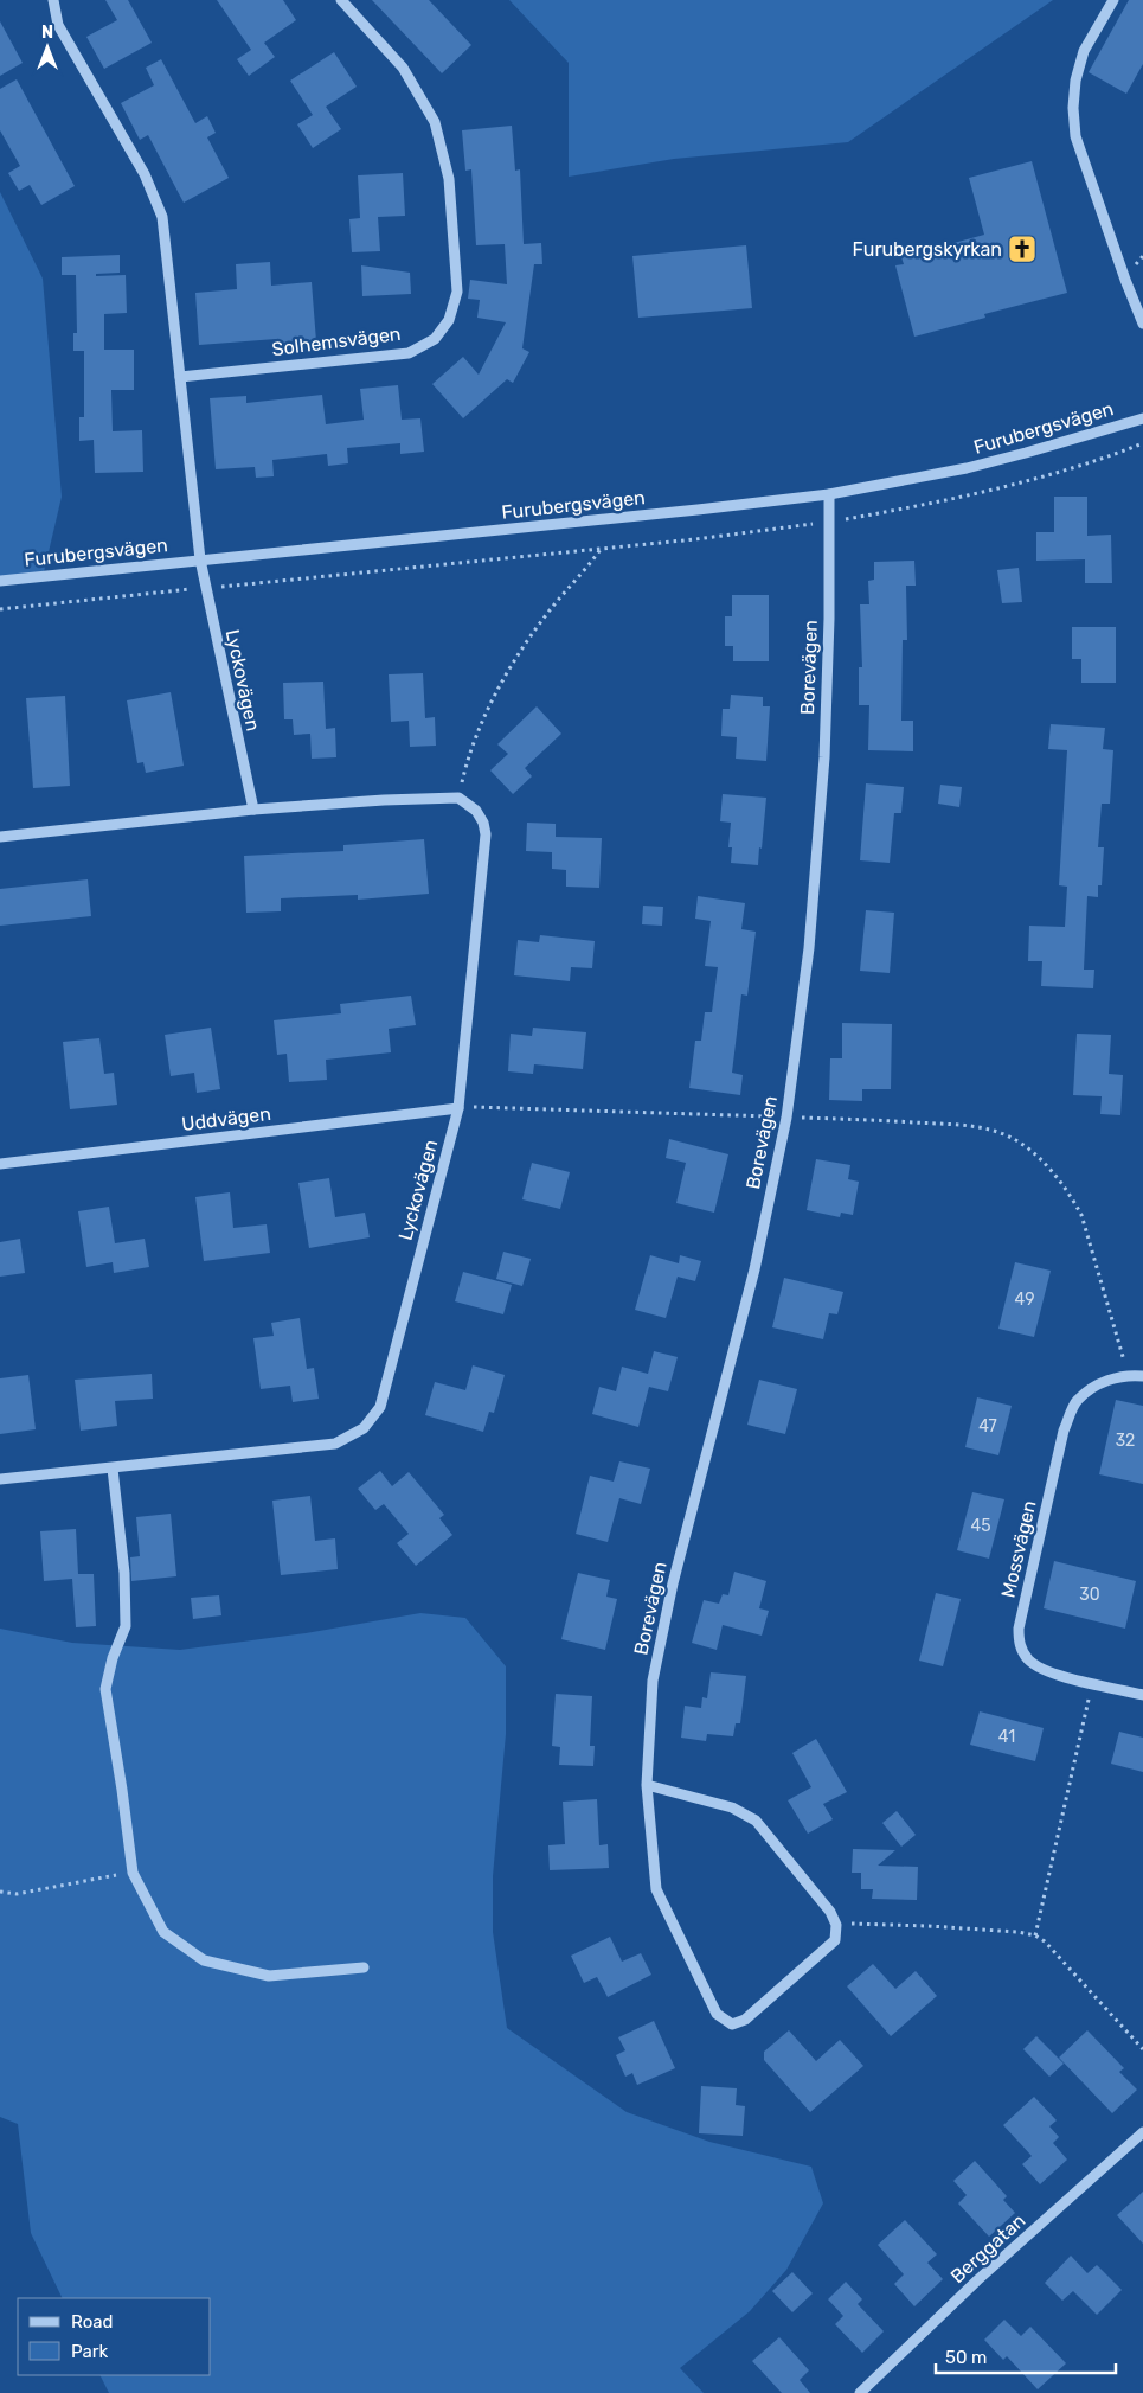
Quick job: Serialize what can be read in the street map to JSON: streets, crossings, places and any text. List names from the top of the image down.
{
  "streets": {
    "street": [
      "Solhemsvägen",
      "Furubergsvägen",
      "Borevägen",
      "Lyckovägen",
      "Uddvägen",
      "Mossvägen",
      "Berggatan"
    ]
  },
  "crossings": [
    ["Furubergsvägen", "Borevägen"],
    ["Furubergsvägen", "Lyckovägen"],
    ["Lyckovägen", "Uddvägen"]
  ],
  "places": {
    "church": ["Furubergskyrkan"]
  },
  "house_numbers": [
    "49",
    "47",
    "32",
    "45",
    "30",
    "41"
  ],
  "legend": ["Road", "Park"],
  "scale_bar": "50 m",
  "north": "top"
}
